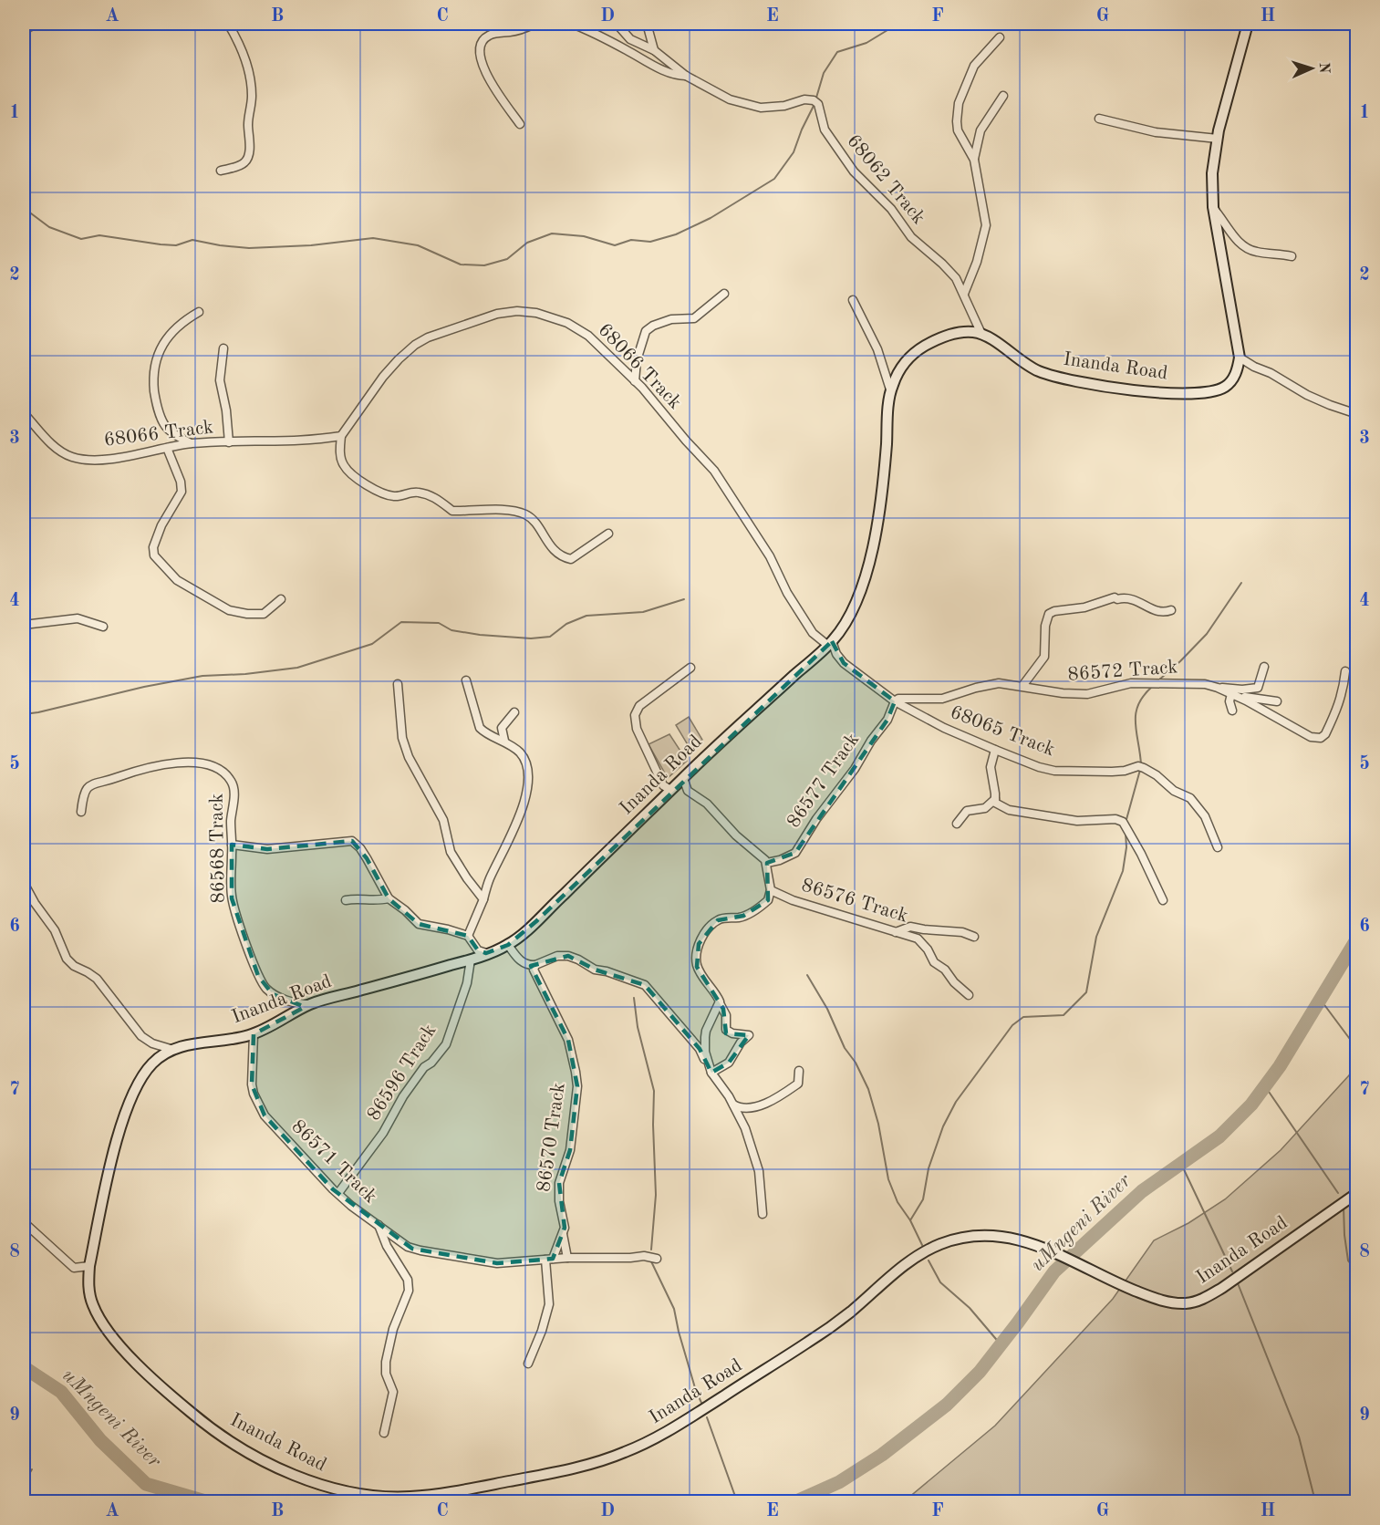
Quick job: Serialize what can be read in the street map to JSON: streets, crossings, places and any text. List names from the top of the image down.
{
  "streets": {
    "street": [
      "68062 Track",
      "68066 Track",
      "Inanda Road",
      "86572 Track",
      "68065 Track",
      "86577 Track",
      "86568 Track",
      "86576 Track",
      "86596 Track",
      "86570 Track",
      "86571 Track"
    ]
  },
  "crossings": [
    ["68062 Track", "Inanda Road"],
    ["68066 Track", "Inanda Road"],
    ["68066 Track", "68065 Track"],
    ["Inanda Road", "68065 Track"],
    ["Inanda Road", "86568 Track"],
    ["Inanda Road", "86596 Track"],
    ["Inanda Road", "86571 Track"],
    ["86572 Track", "68065 Track"],
    ["86572 Track", "86577 Track"],
    ["68065 Track", "86577 Track"],
    ["86596 Track", "86571 Track"],
    ["86570 Track", "86571 Track"]
  ],
  "water": ["uMngeni River"],
  "north": "right",
  "grid": {
    "columns": [
      "A",
      "B",
      "C",
      "D",
      "E",
      "F",
      "G",
      "H"
    ],
    "rows": [
      "1",
      "2",
      "3",
      "4",
      "5",
      "6",
      "7",
      "8",
      "9"
    ]
  }
}
